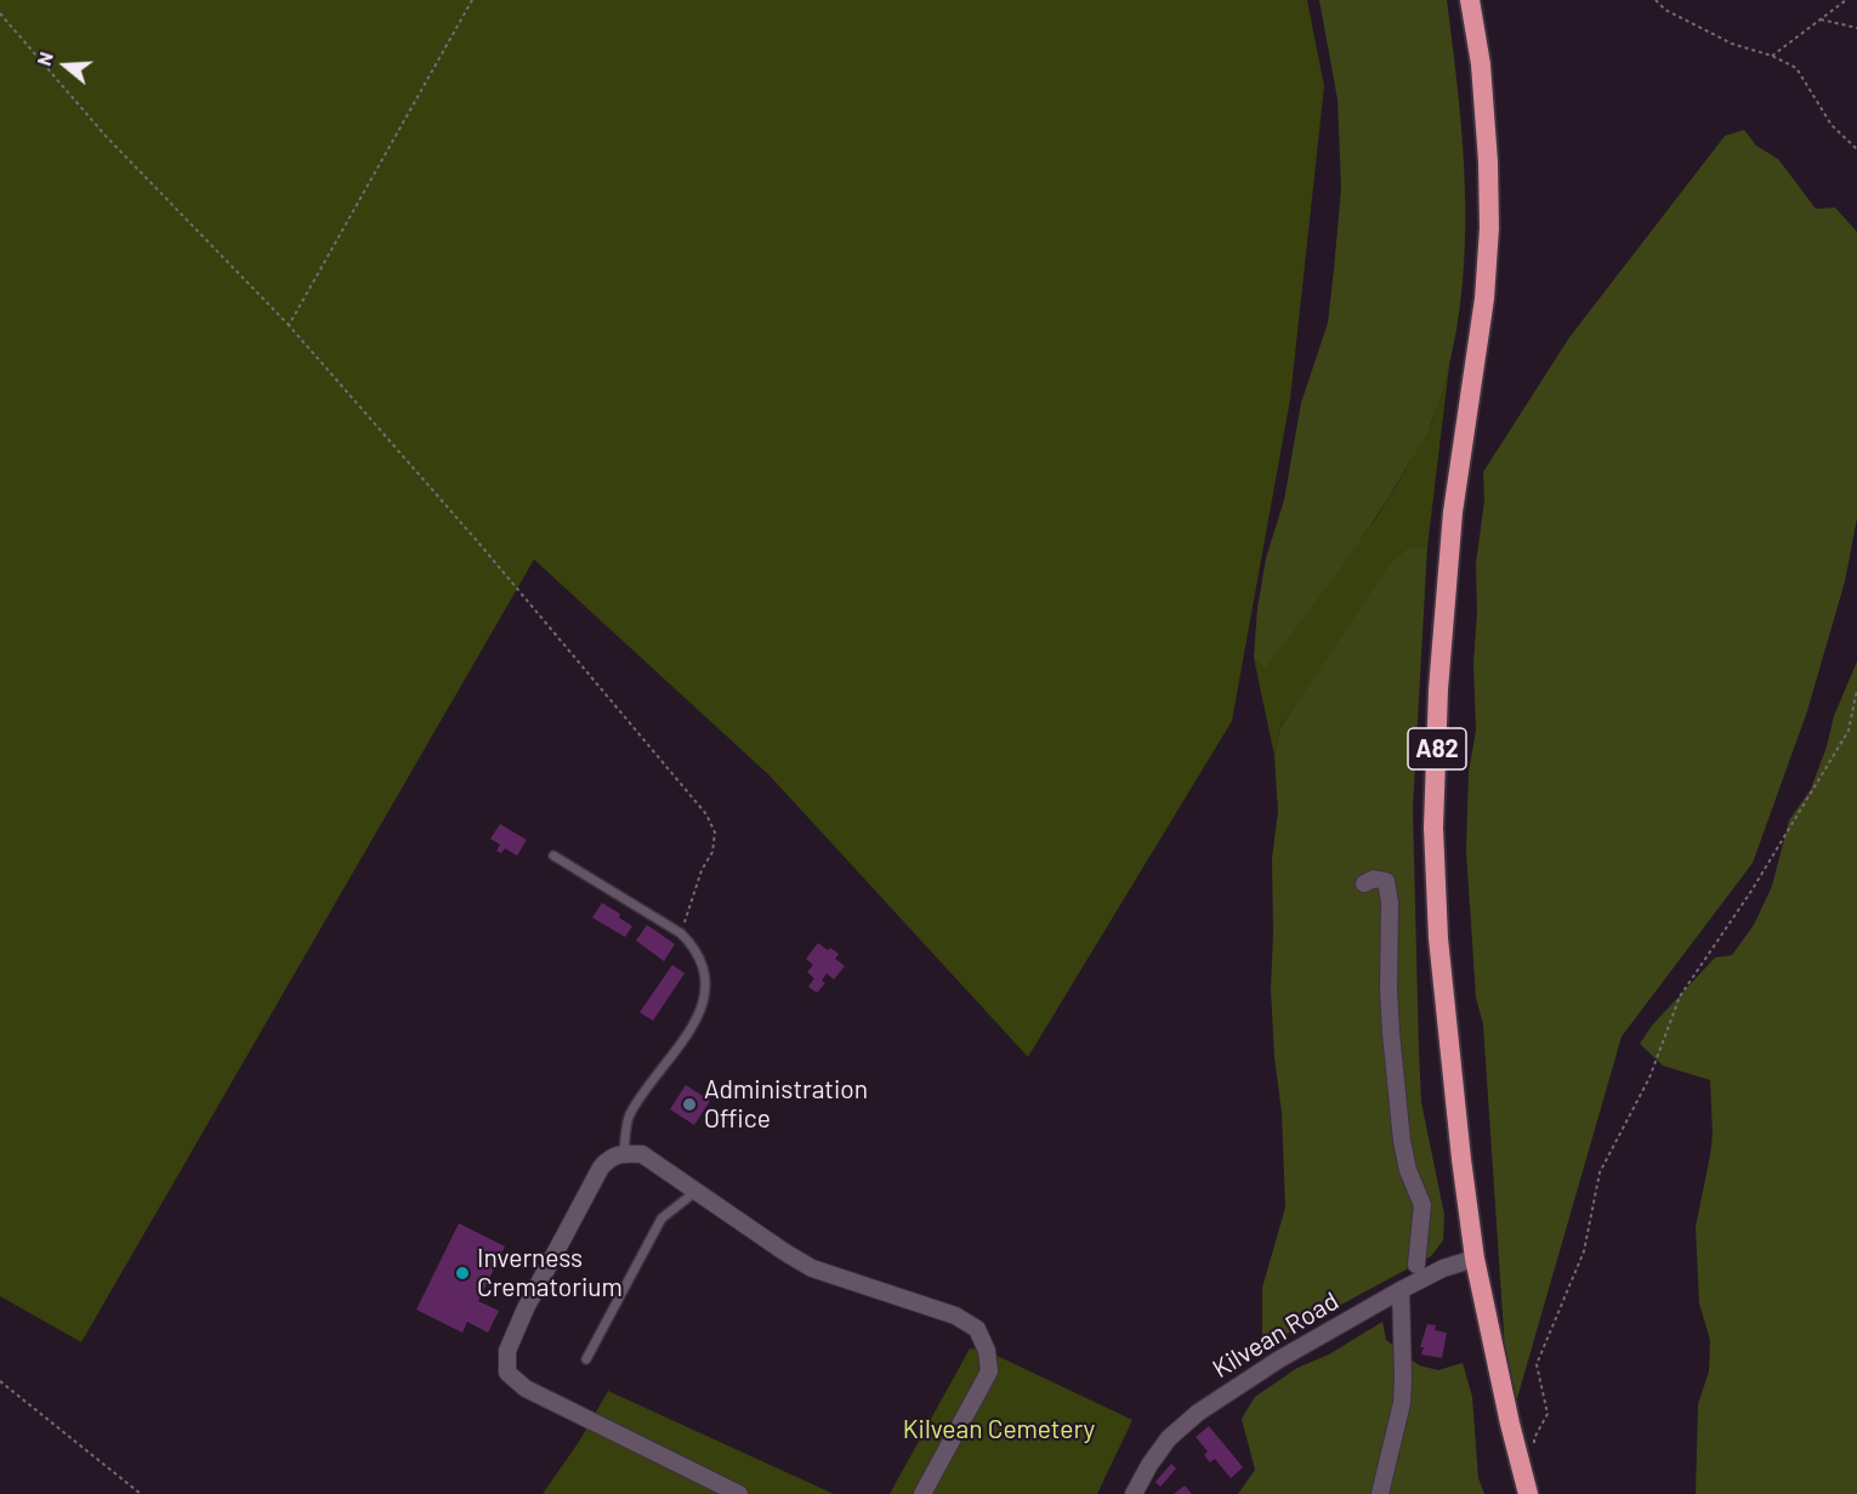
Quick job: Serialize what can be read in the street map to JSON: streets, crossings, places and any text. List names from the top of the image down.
{
  "streets": {
    "highway": ["A82"],
    "street": ["Kilvean Road"]
  },
  "crossings": [
    ["A82", "Kilvean Road"]
  ],
  "parks": ["Kilvean Cemetery"],
  "places": ["Administration Office", "Inverness Crematorium"],
  "north": "left"
}
